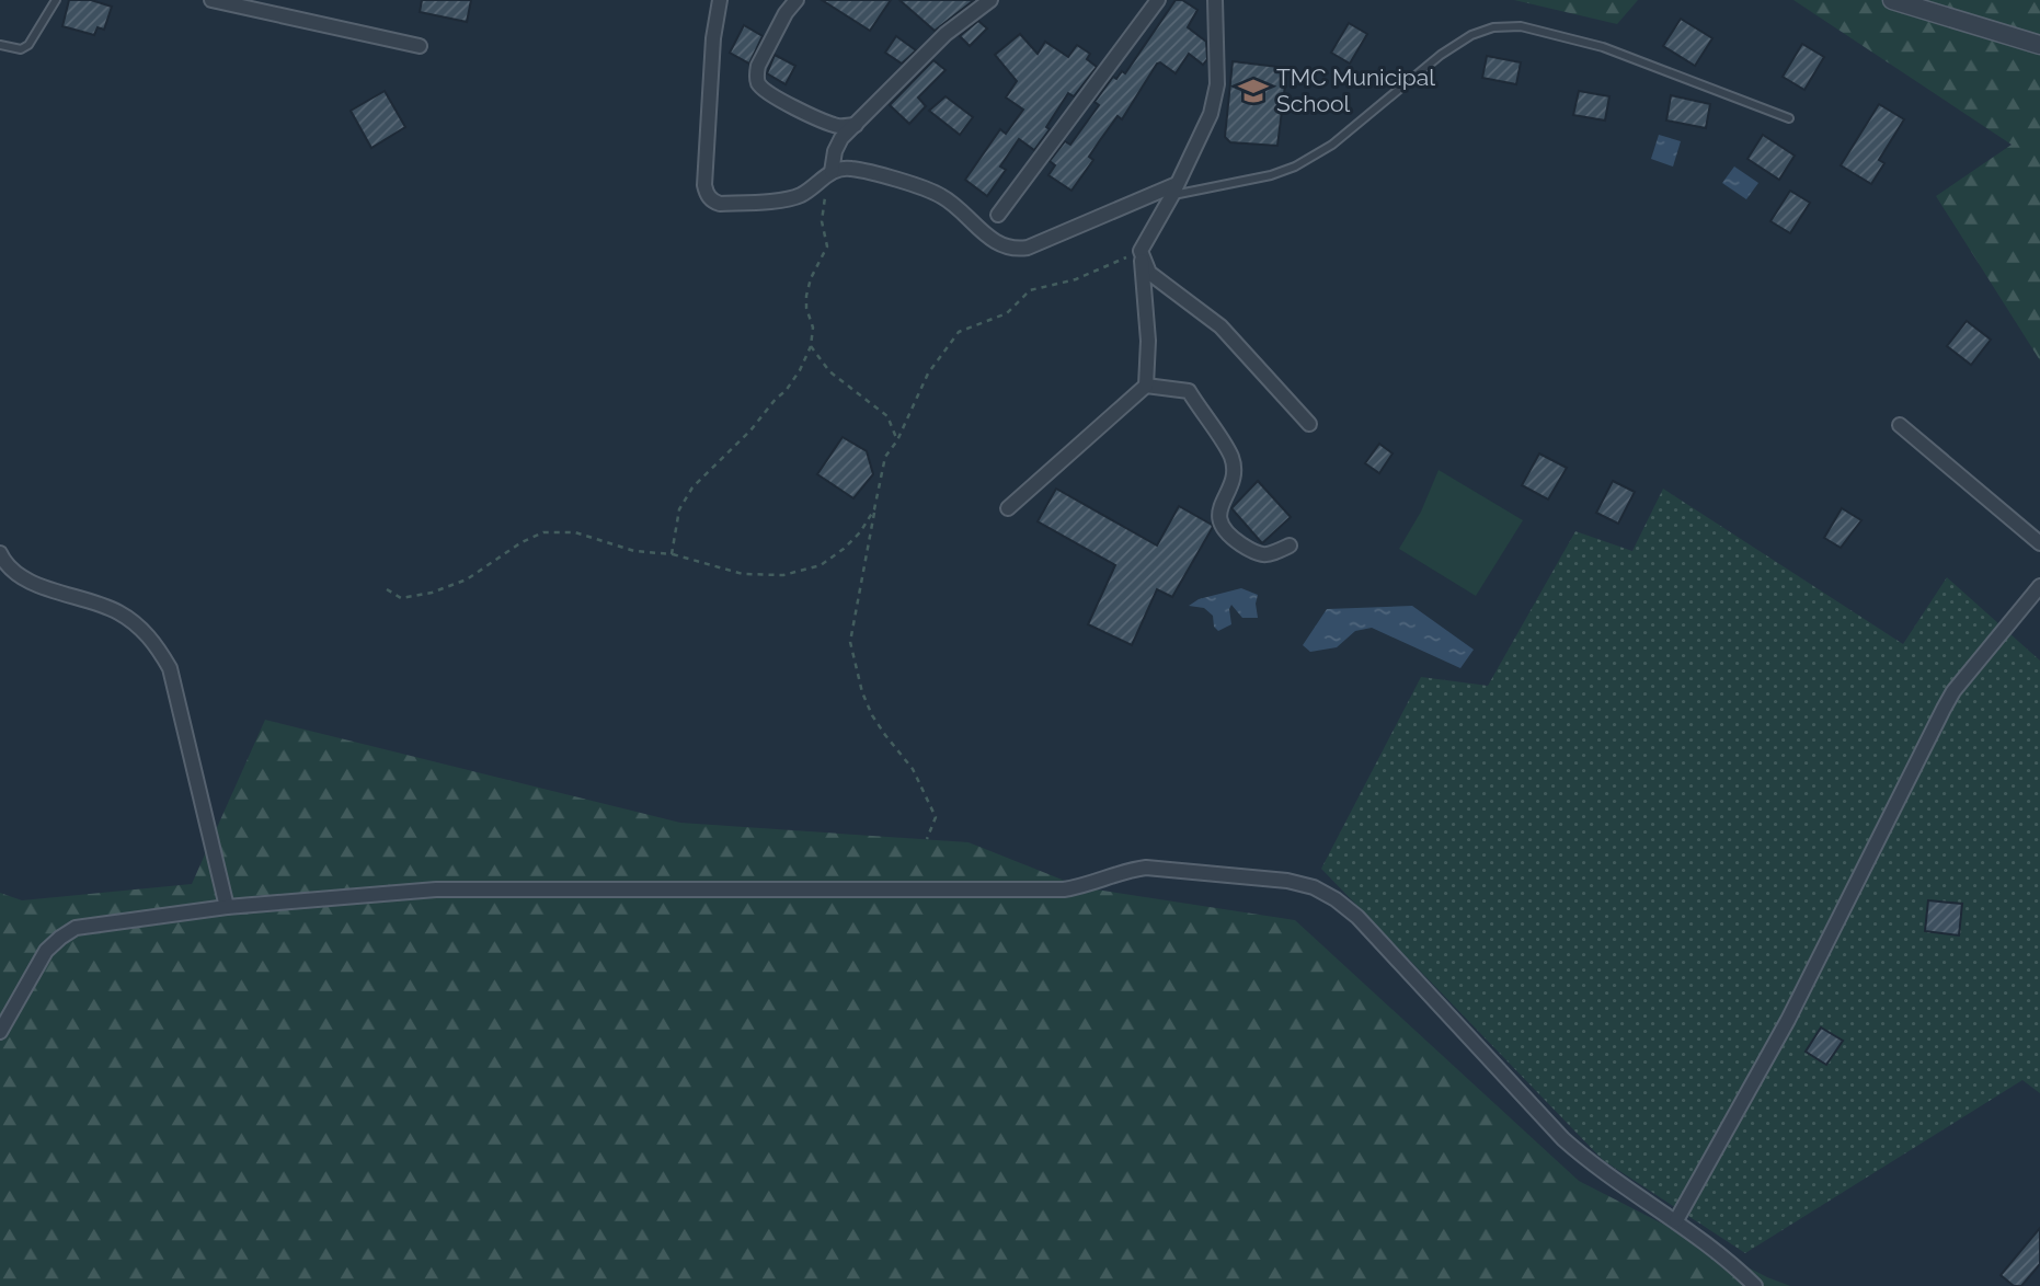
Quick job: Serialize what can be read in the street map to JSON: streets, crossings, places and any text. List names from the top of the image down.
{
  "places": {
    "school or university": ["TMC Municipal School"]
  }
}
